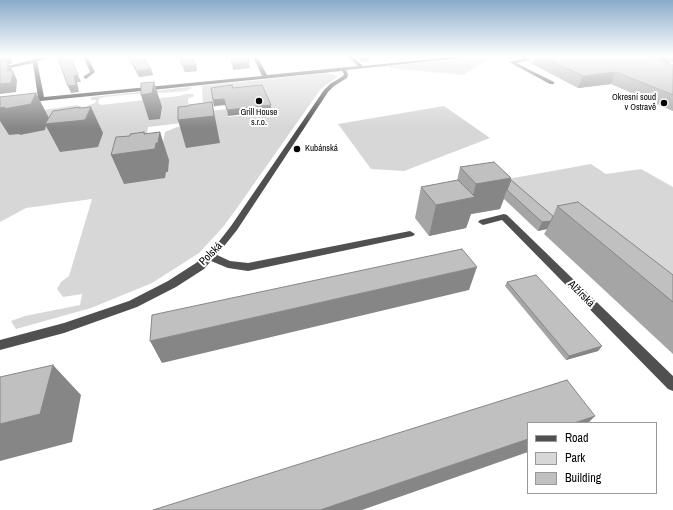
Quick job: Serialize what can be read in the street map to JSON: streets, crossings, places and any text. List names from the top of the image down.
{
  "streets": {
    "street": ["Polská", "Alžírská"]
  },
  "places": ["Grill House s.r.o.", "Okresní soud v Ostravě", "Kubánská"],
  "legend": ["Road", "Park", "Building"]
}
